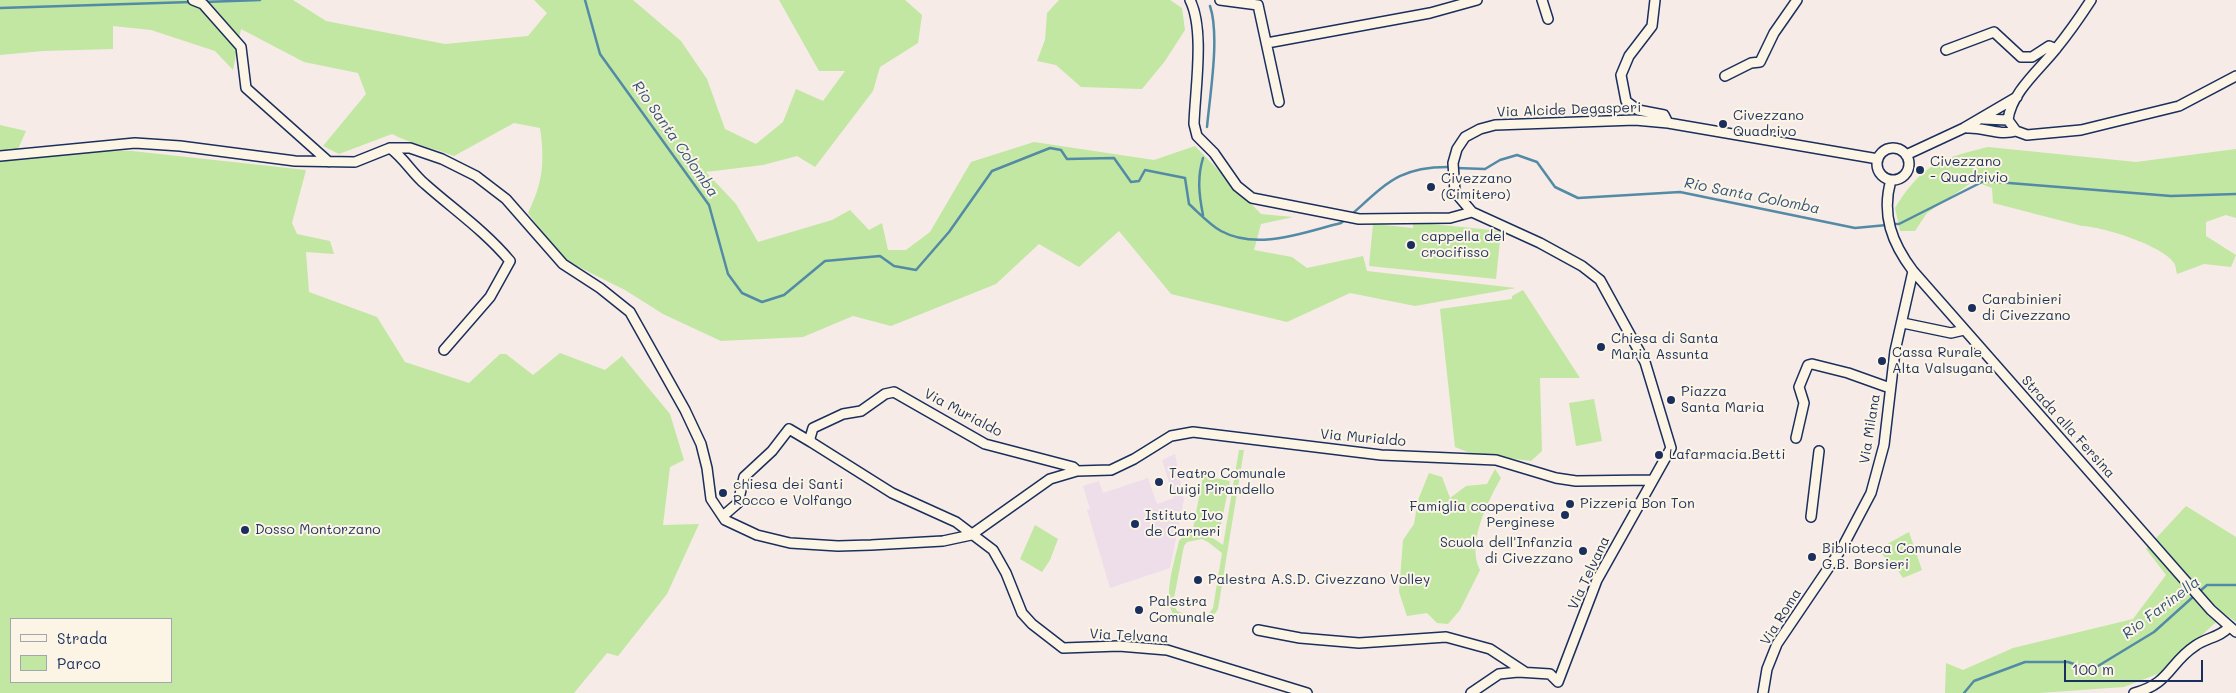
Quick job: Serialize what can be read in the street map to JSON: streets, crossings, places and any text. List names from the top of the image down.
{
  "streets": {
    "street": [
      "Via Alcide Degasperi",
      "Via Murialdo",
      "Strada alla Fersina",
      "Via Milana",
      "Via Telvana",
      "Via Roma"
    ]
  },
  "crossings": [
    ["Via Alcide Degasperi", "Strada alla Fersina"],
    ["Via Alcide Degasperi", "Via Telvana"],
    ["Via Murialdo", "Via Telvana"],
    ["Strada alla Fersina", "Via Milana"],
    ["Via Milana", "Via Roma"]
  ],
  "water": ["Rio Santa Colomba", "Rio Farinella"],
  "places": [
    "Civezzano Quadrivo",
    "Civezzano - Quadrivio",
    "Civezzano (Cimitero)",
    "cappella del crocifisso",
    "Carabinieri di Civezzano",
    "Chiesa di Santa Maria Assunta",
    "Cassa Rurale Alta Valsugana",
    "Piazza Santa Maria",
    "Lafarmacia.Betti",
    "Teatro Comunale Luigi Pirandello",
    "chiesa dei Santi Rocco e Volfango",
    "Pizzeria Bon Ton",
    "Famiglia cooperativa Perginese",
    "Istituto Ivo de Carneri",
    "Dosso Montorzano",
    "Scuola dell'Infanzia di Civezzano",
    "Biblioteca Comunale G.B. Borsieri",
    "Palestra A.S.D. Civezzano Volley",
    "Palestra Comunale"
  ],
  "legend": ["Strada", "Parco"],
  "scale_bar": "100 m"
}
